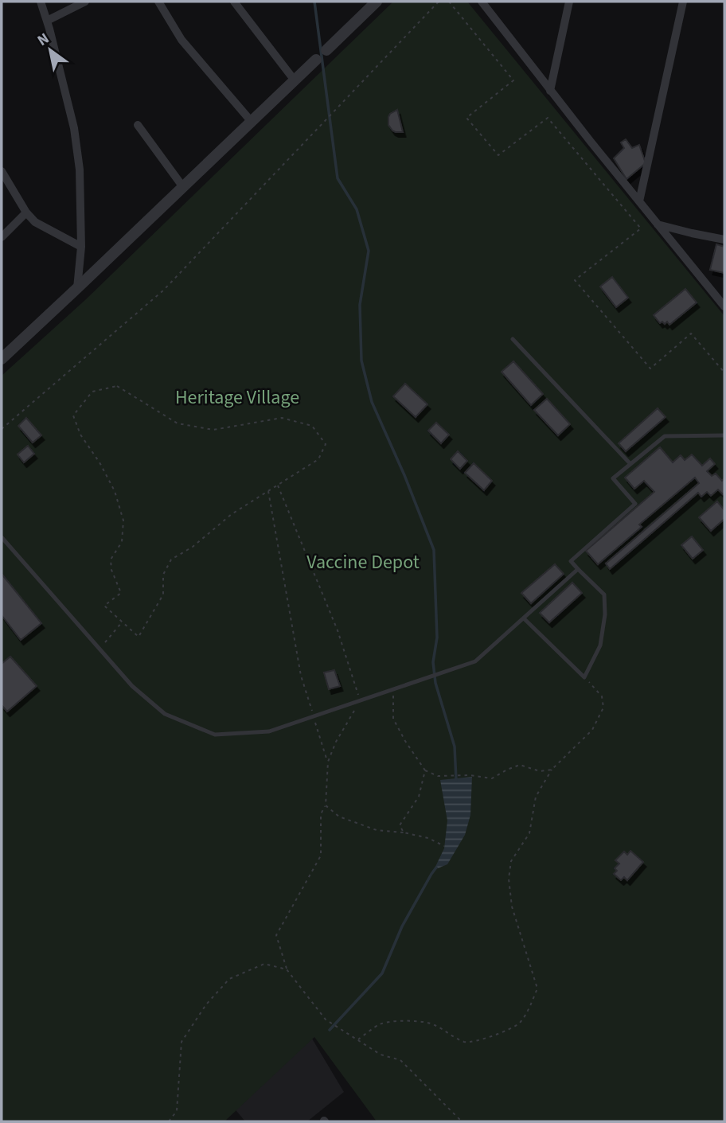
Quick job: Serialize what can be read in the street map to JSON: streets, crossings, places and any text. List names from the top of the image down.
{
  "parks": ["Heritage Village", "Vaccine Depot"],
  "north": "top left"
}
